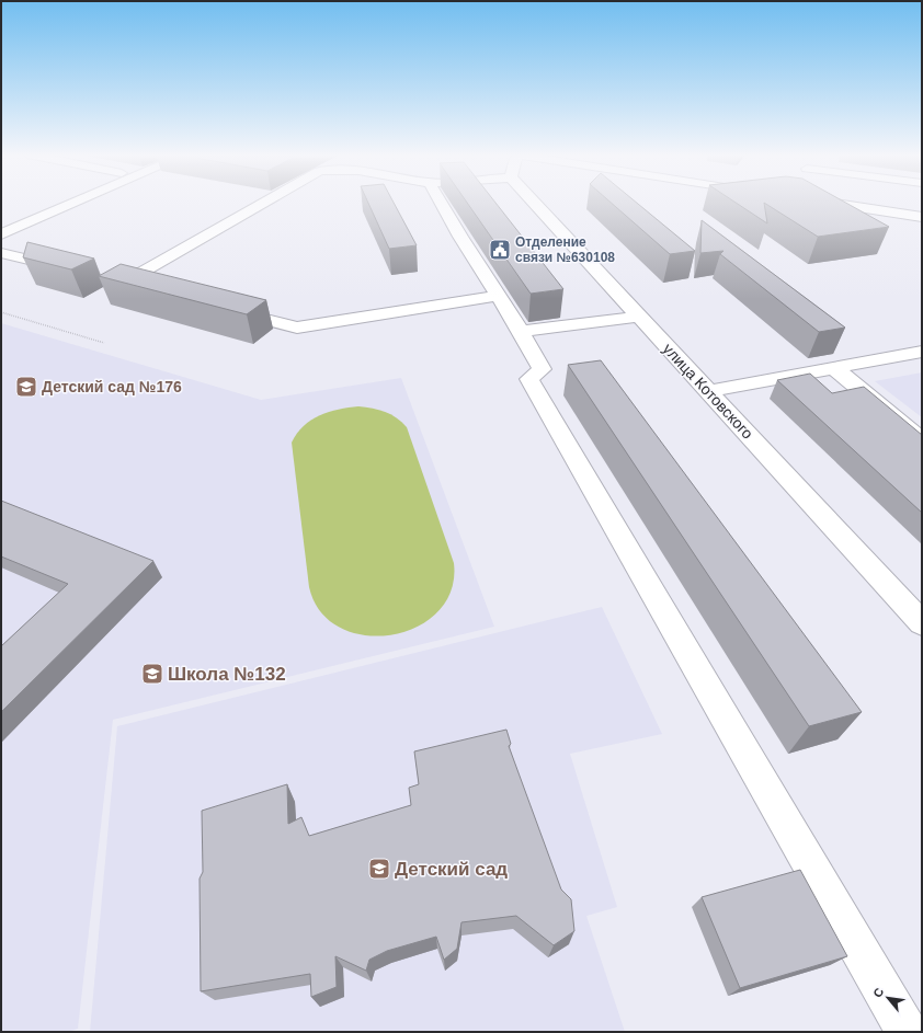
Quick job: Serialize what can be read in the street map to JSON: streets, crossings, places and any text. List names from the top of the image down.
{
  "streets": {
    "street": ["улица Котовского"]
  },
  "places": {
    "public building": ["Отделение связи №630108"],
    "school or university": ["Детский сад №176", "Школа №132", "Детский сад"]
  },
  "north": "top left"
}
